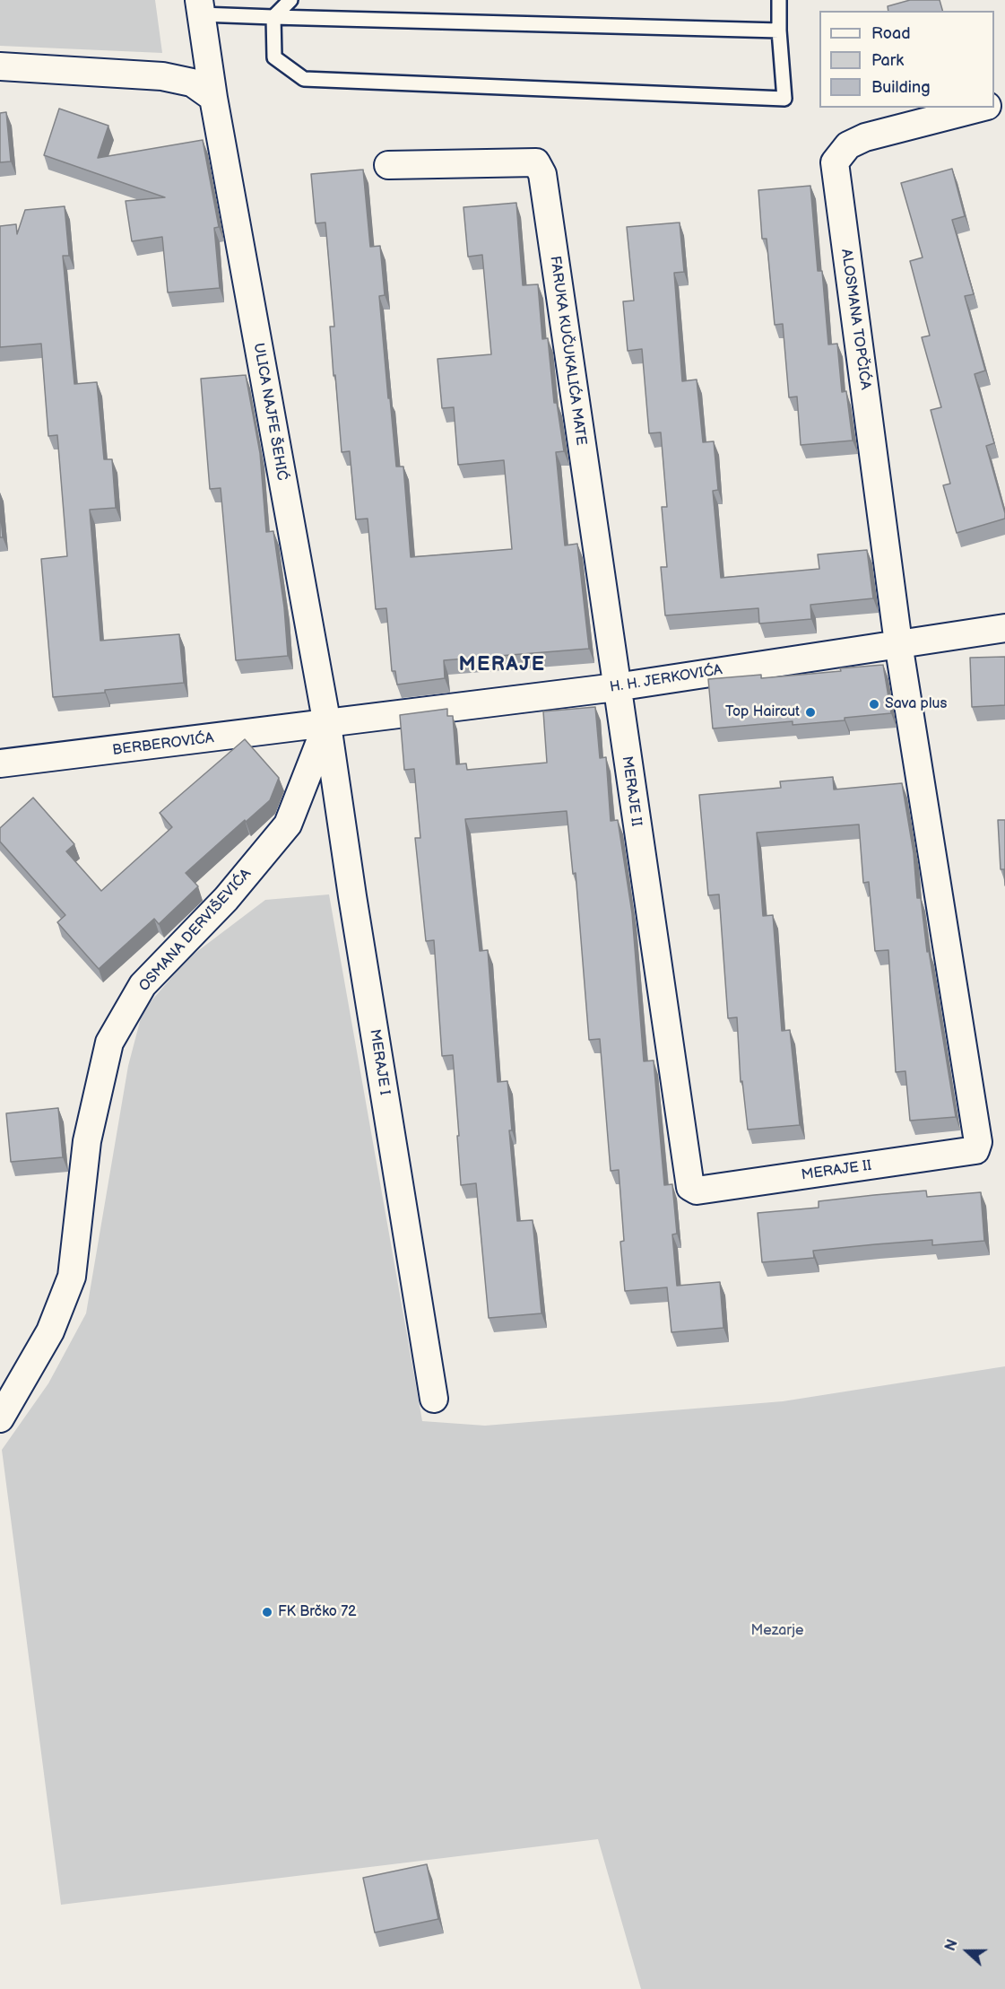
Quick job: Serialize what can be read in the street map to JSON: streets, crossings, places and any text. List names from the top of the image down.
{
  "streets": {
    "street": [
      "ALOSMANA TOPČIĆA",
      "FARUKA KUČUKALIĆA MATE",
      "ULICA NAJFE ŠEHIĆ",
      "H. H. JERKOVIĆA",
      "BERBEROVIĆA",
      "MERAJE II",
      "OSMANA DERVIŠEVIĆA",
      "MERAJE I"
    ]
  },
  "crossings": [
    ["ALOSMANA TOPČIĆA", "H. H. JERKOVIĆA"],
    ["ALOSMANA TOPČIĆA", "MERAJE II"],
    ["FARUKA KUČUKALIĆA MATE", "H. H. JERKOVIĆA"],
    ["FARUKA KUČUKALIĆA MATE", "MERAJE II"],
    ["ULICA NAJFE ŠEHIĆ", "H. H. JERKOVIĆA"],
    ["ULICA NAJFE ŠEHIĆ", "BERBEROVIĆA"],
    ["ULICA NAJFE ŠEHIĆ", "OSMANA DERVIŠEVIĆA"],
    ["ULICA NAJFE ŠEHIĆ", "MERAJE I"],
    ["H. H. JERKOVIĆA", "BERBEROVIĆA"],
    ["H. H. JERKOVIĆA", "MERAJE II"],
    ["H. H. JERKOVIĆA", "OSMANA DERVIŠEVIĆA"],
    ["H. H. JERKOVIĆA", "MERAJE I"],
    ["BERBEROVIĆA", "OSMANA DERVIŠEVIĆA"],
    ["BERBEROVIĆA", "MERAJE I"],
    ["OSMANA DERVIŠEVIĆA", "MERAJE I"]
  ],
  "districts": ["MERAJE"],
  "parks": ["Mezarje"],
  "places": ["Sava plus", "Top Haircut", "FK Brčko 72"],
  "legend": ["Road", "Park", "Building"],
  "north": "left"
}
